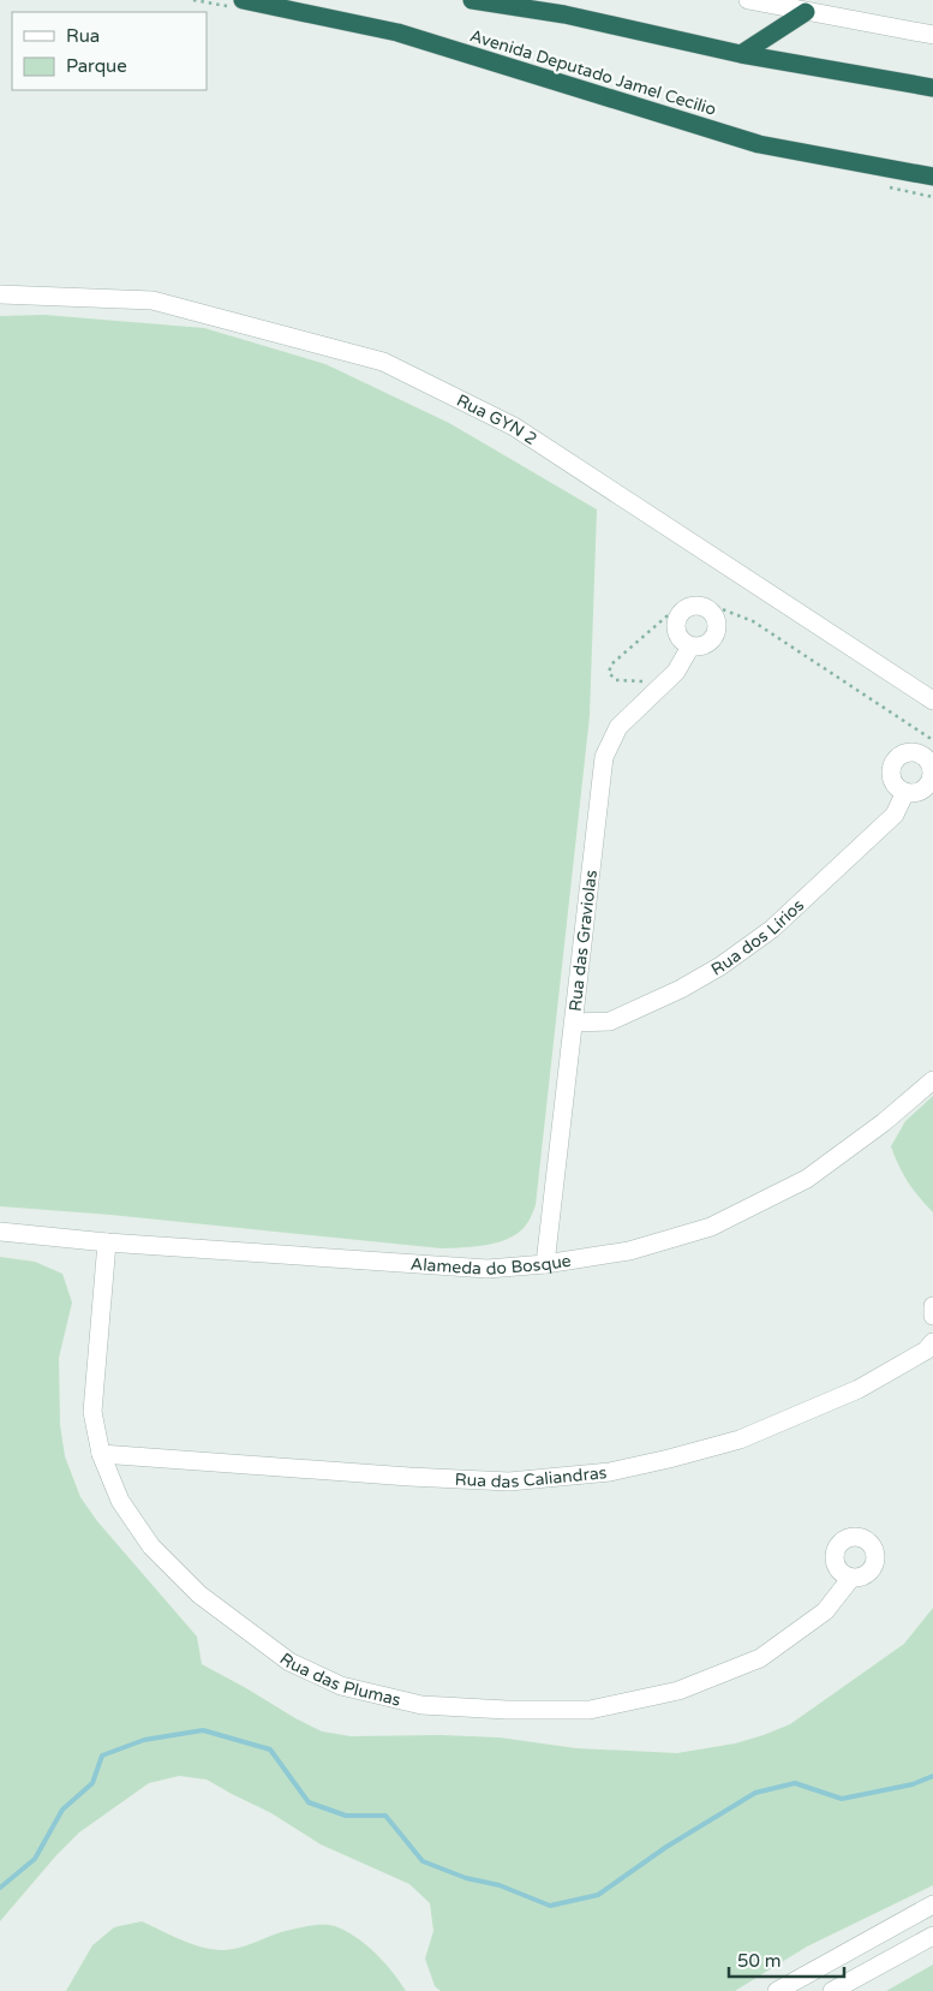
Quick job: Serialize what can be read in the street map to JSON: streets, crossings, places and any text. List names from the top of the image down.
{
  "streets": {
    "highway": ["Avenida Deputado Jamel Cecilio"],
    "street": [
      "Rua GYN 2",
      "Rua dos Lírios",
      "Rua das Graviolas",
      "Alameda do Bosque",
      "Rua das Caliandras",
      "Rua das Plumas"
    ]
  },
  "crossings": [
    ["Rua dos Lírios", "Rua das Graviolas"],
    ["Rua das Graviolas", "Alameda do Bosque"],
    ["Alameda do Bosque", "Rua das Plumas"],
    ["Rua das Caliandras", "Rua das Plumas"]
  ],
  "legend": ["Rua", "Parque"],
  "scale_bar": "50 m"
}
